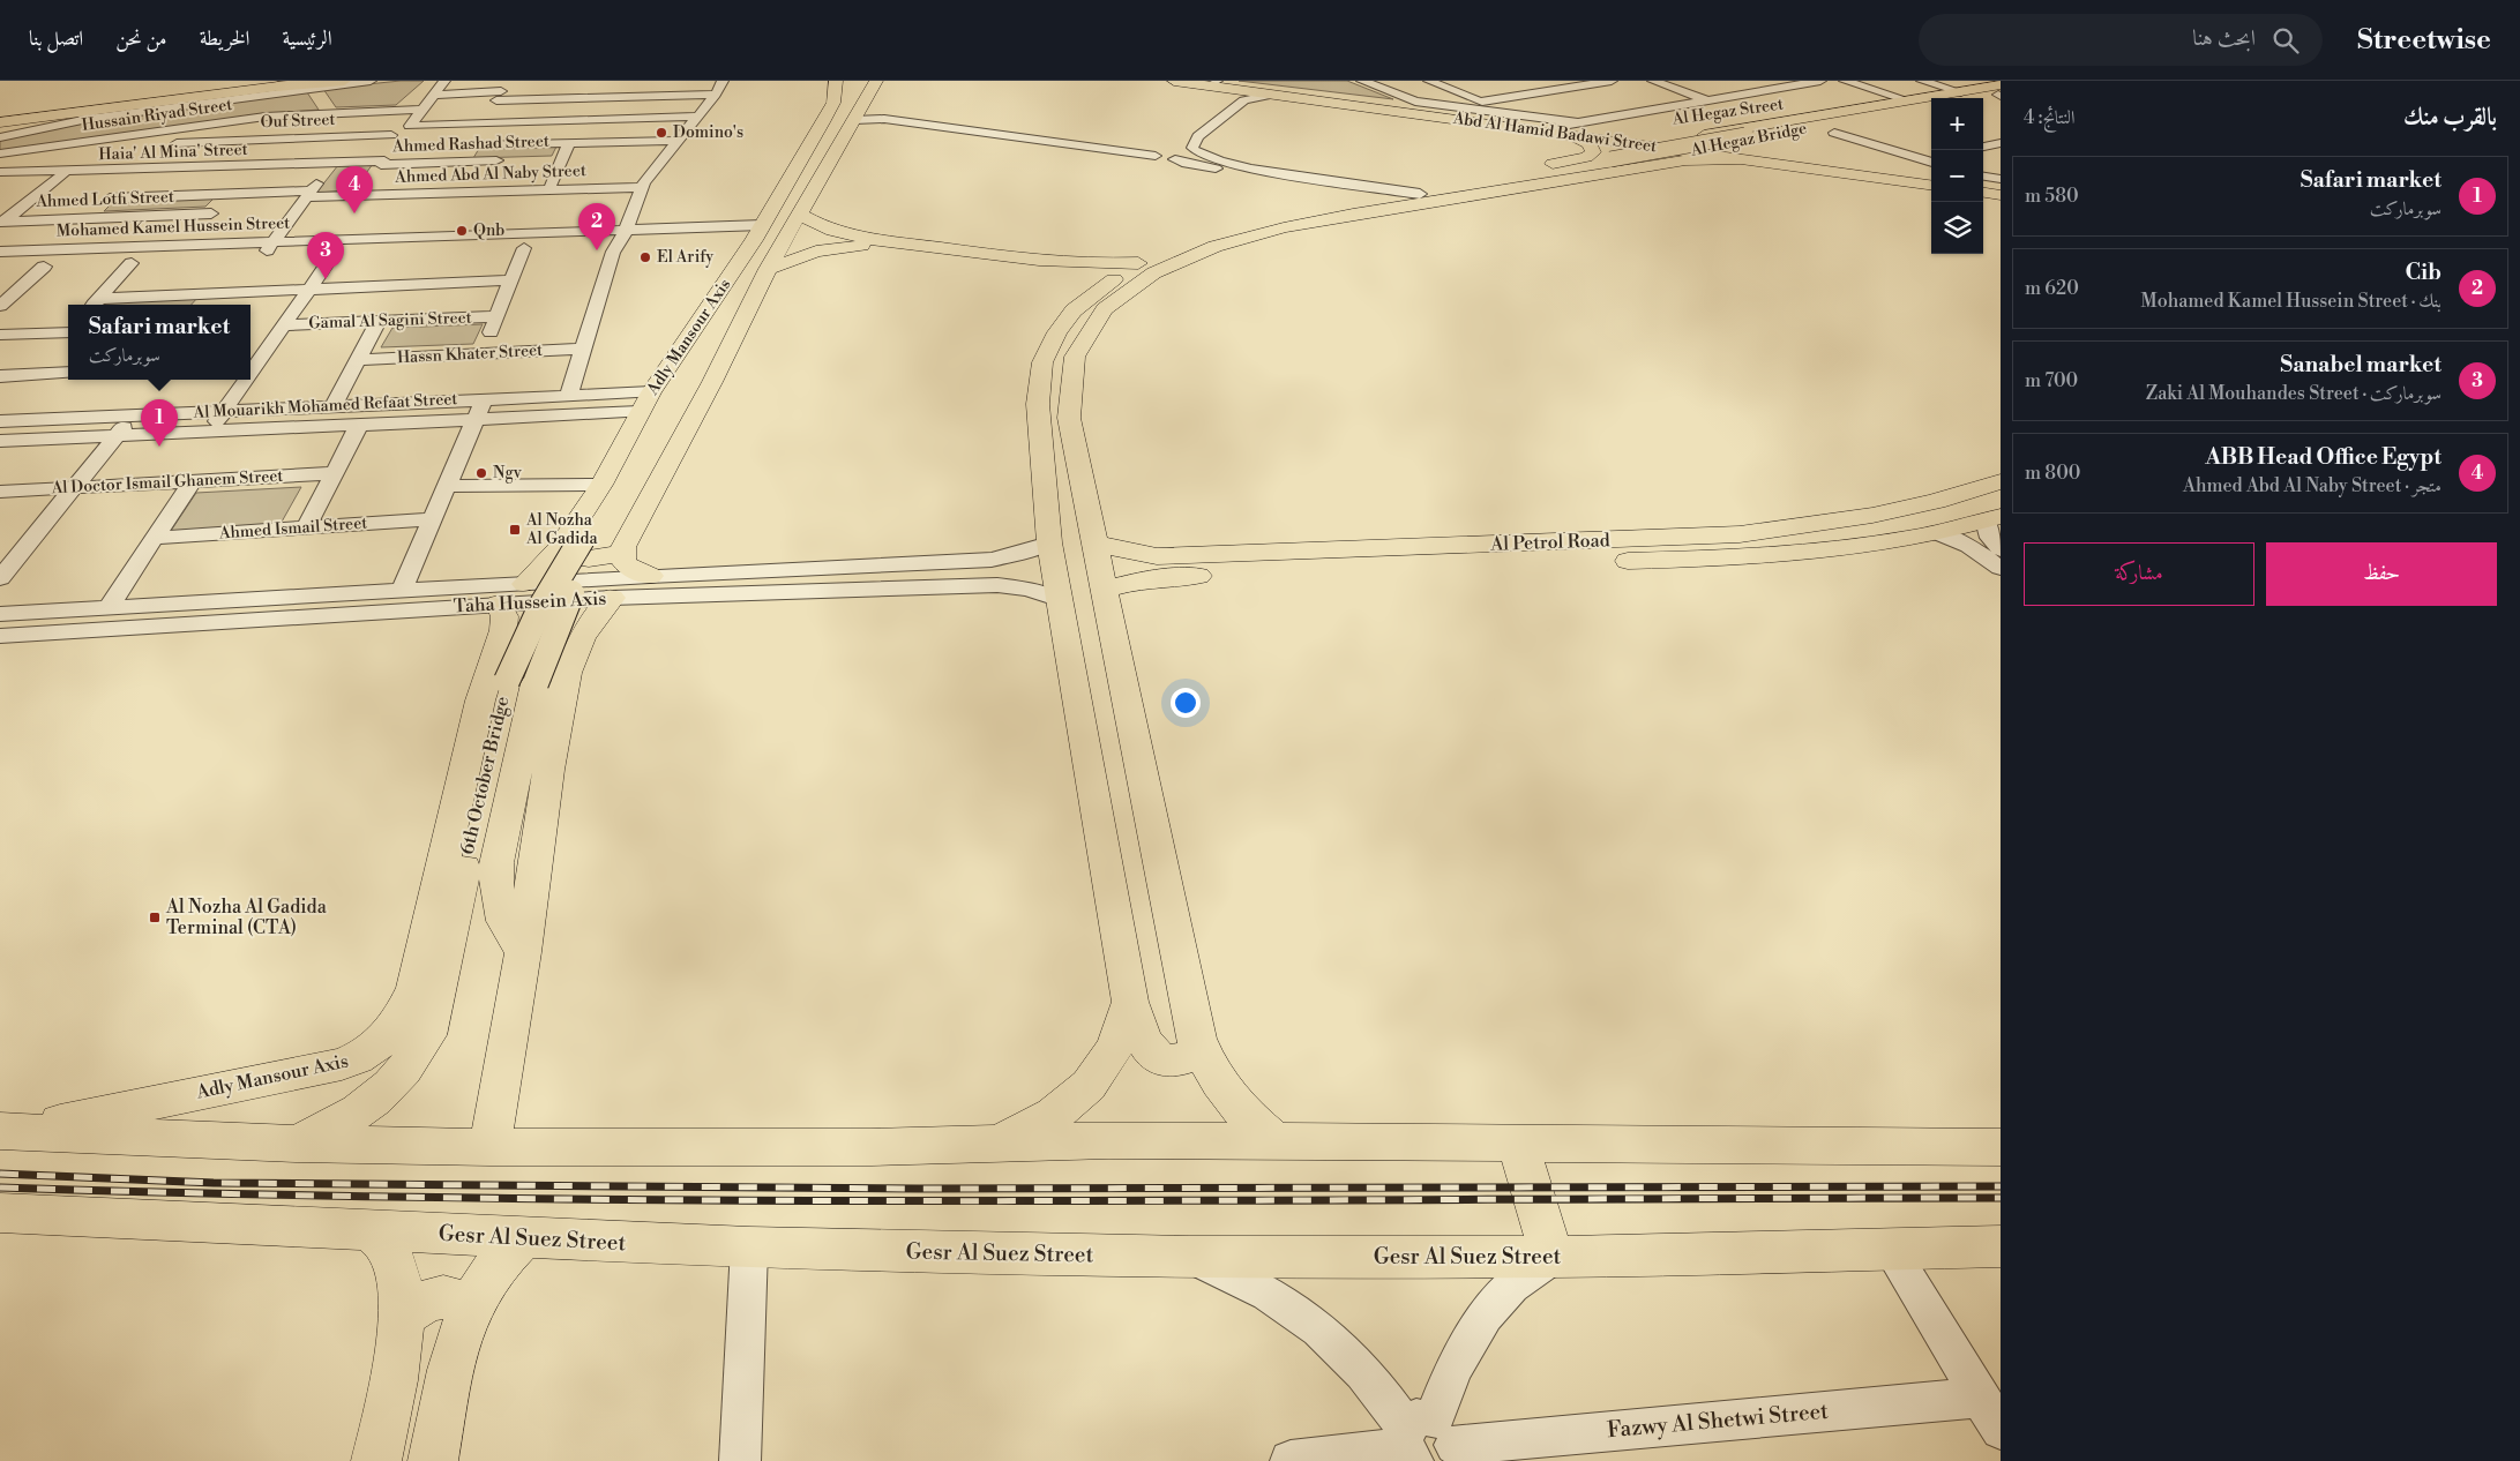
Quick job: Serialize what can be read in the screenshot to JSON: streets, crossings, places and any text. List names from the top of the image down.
{
  "streets": {
    "main road": [
      "Al Hegaz Street",
      "Abd Al Hamid Badawi Street",
      "Al Hegaz Bridge",
      "Adly Mansour Axis",
      "Al Petrol Road",
      "6th October Bridge",
      "Gesr Al Suez Street"
    ],
    "street": [
      "Hussain Riyad Street",
      "Ouf Street",
      "Ahmed Rashad Street",
      "Haia' Al Mina' Street",
      "Ahmed Abd Al Naby Street",
      "Ahmed Lotfi Street",
      "Mohamed Kamel Hussein Street",
      "Gamal Al Sagini Street",
      "Hassn Khater Street",
      "Al Mouarikh Mohamed Refaat Street",
      "Al Doctor Ismail Ghanem Street",
      "Ahmed Ismail Street",
      "Taha Hussein Axis",
      "Fazwy Al Shetwi Street"
    ]
  },
  "crossings": [
    ["Al Hegaz Street", "Abd Al Hamid Badawi Street"],
    ["Al Hegaz Street", "Al Hegaz Bridge"],
    ["Abd Al Hamid Badawi Street", "Al Hegaz Bridge"],
    ["Ahmed Rashad Street", "Haia' Al Mina' Street"],
    ["Ahmed Rashad Street", "Ahmed Abd Al Naby Street"],
    ["Haia' Al Mina' Street", "Ahmed Abd Al Naby Street"],
    ["Mohamed Kamel Hussein Street", "Adly Mansour Axis"],
    ["Adly Mansour Axis", "Al Mouarikh Mohamed Refaat Street"],
    ["Adly Mansour Axis", "Taha Hussein Axis"],
    ["Adly Mansour Axis", "6th October Bridge"],
    ["Al Mouarikh Mohamed Refaat Street", "6th October Bridge"]
  ],
  "places": {
    "other": [
      "Domino's",
      "Qnb",
      "El Arify",
      "Ngv"
    ],
    "transit": ["Al Nozha Al Gadida", "Al Nozha Al Gadida Terminal (CTA)"]
  },
  "page": {
    "header": "Streetwise",
    "search": "ابحث هنا",
    "nav": [
      "الرئيسية",
      "الخريطة",
      "من نحن",
      "اتصل بنا"
    ],
    "heading": ["بالقرب منك", "النتائج: 4"],
    "map_buttons": ["+", "−"],
    "list": [
      {
        "mark": "1",
        "name": "Safari market",
        "note": "سوبرماركت",
        "value": "580 m"
      },
      {
        "mark": "2",
        "name": "Cib",
        "note": "بنك · Mohamed Kamel Hussein Street",
        "value": "620 m"
      },
      {
        "mark": "3",
        "name": "Sanabel market",
        "note": "سوبرماركت · Zaki Al Mouhandes Street",
        "value": "700 m"
      },
      {
        "mark": "4",
        "name": "ABB Head Office Egypt",
        "note": "متجر · Ahmed Abd Al Naby Street",
        "value": "800 m"
      }
    ],
    "pins": [
      "4",
      "2",
      "3",
      "1"
    ],
    "popup": ["Safari market", "سوبرماركت"],
    "buttons": ["حفظ", "مشاركة"]
  }
}
